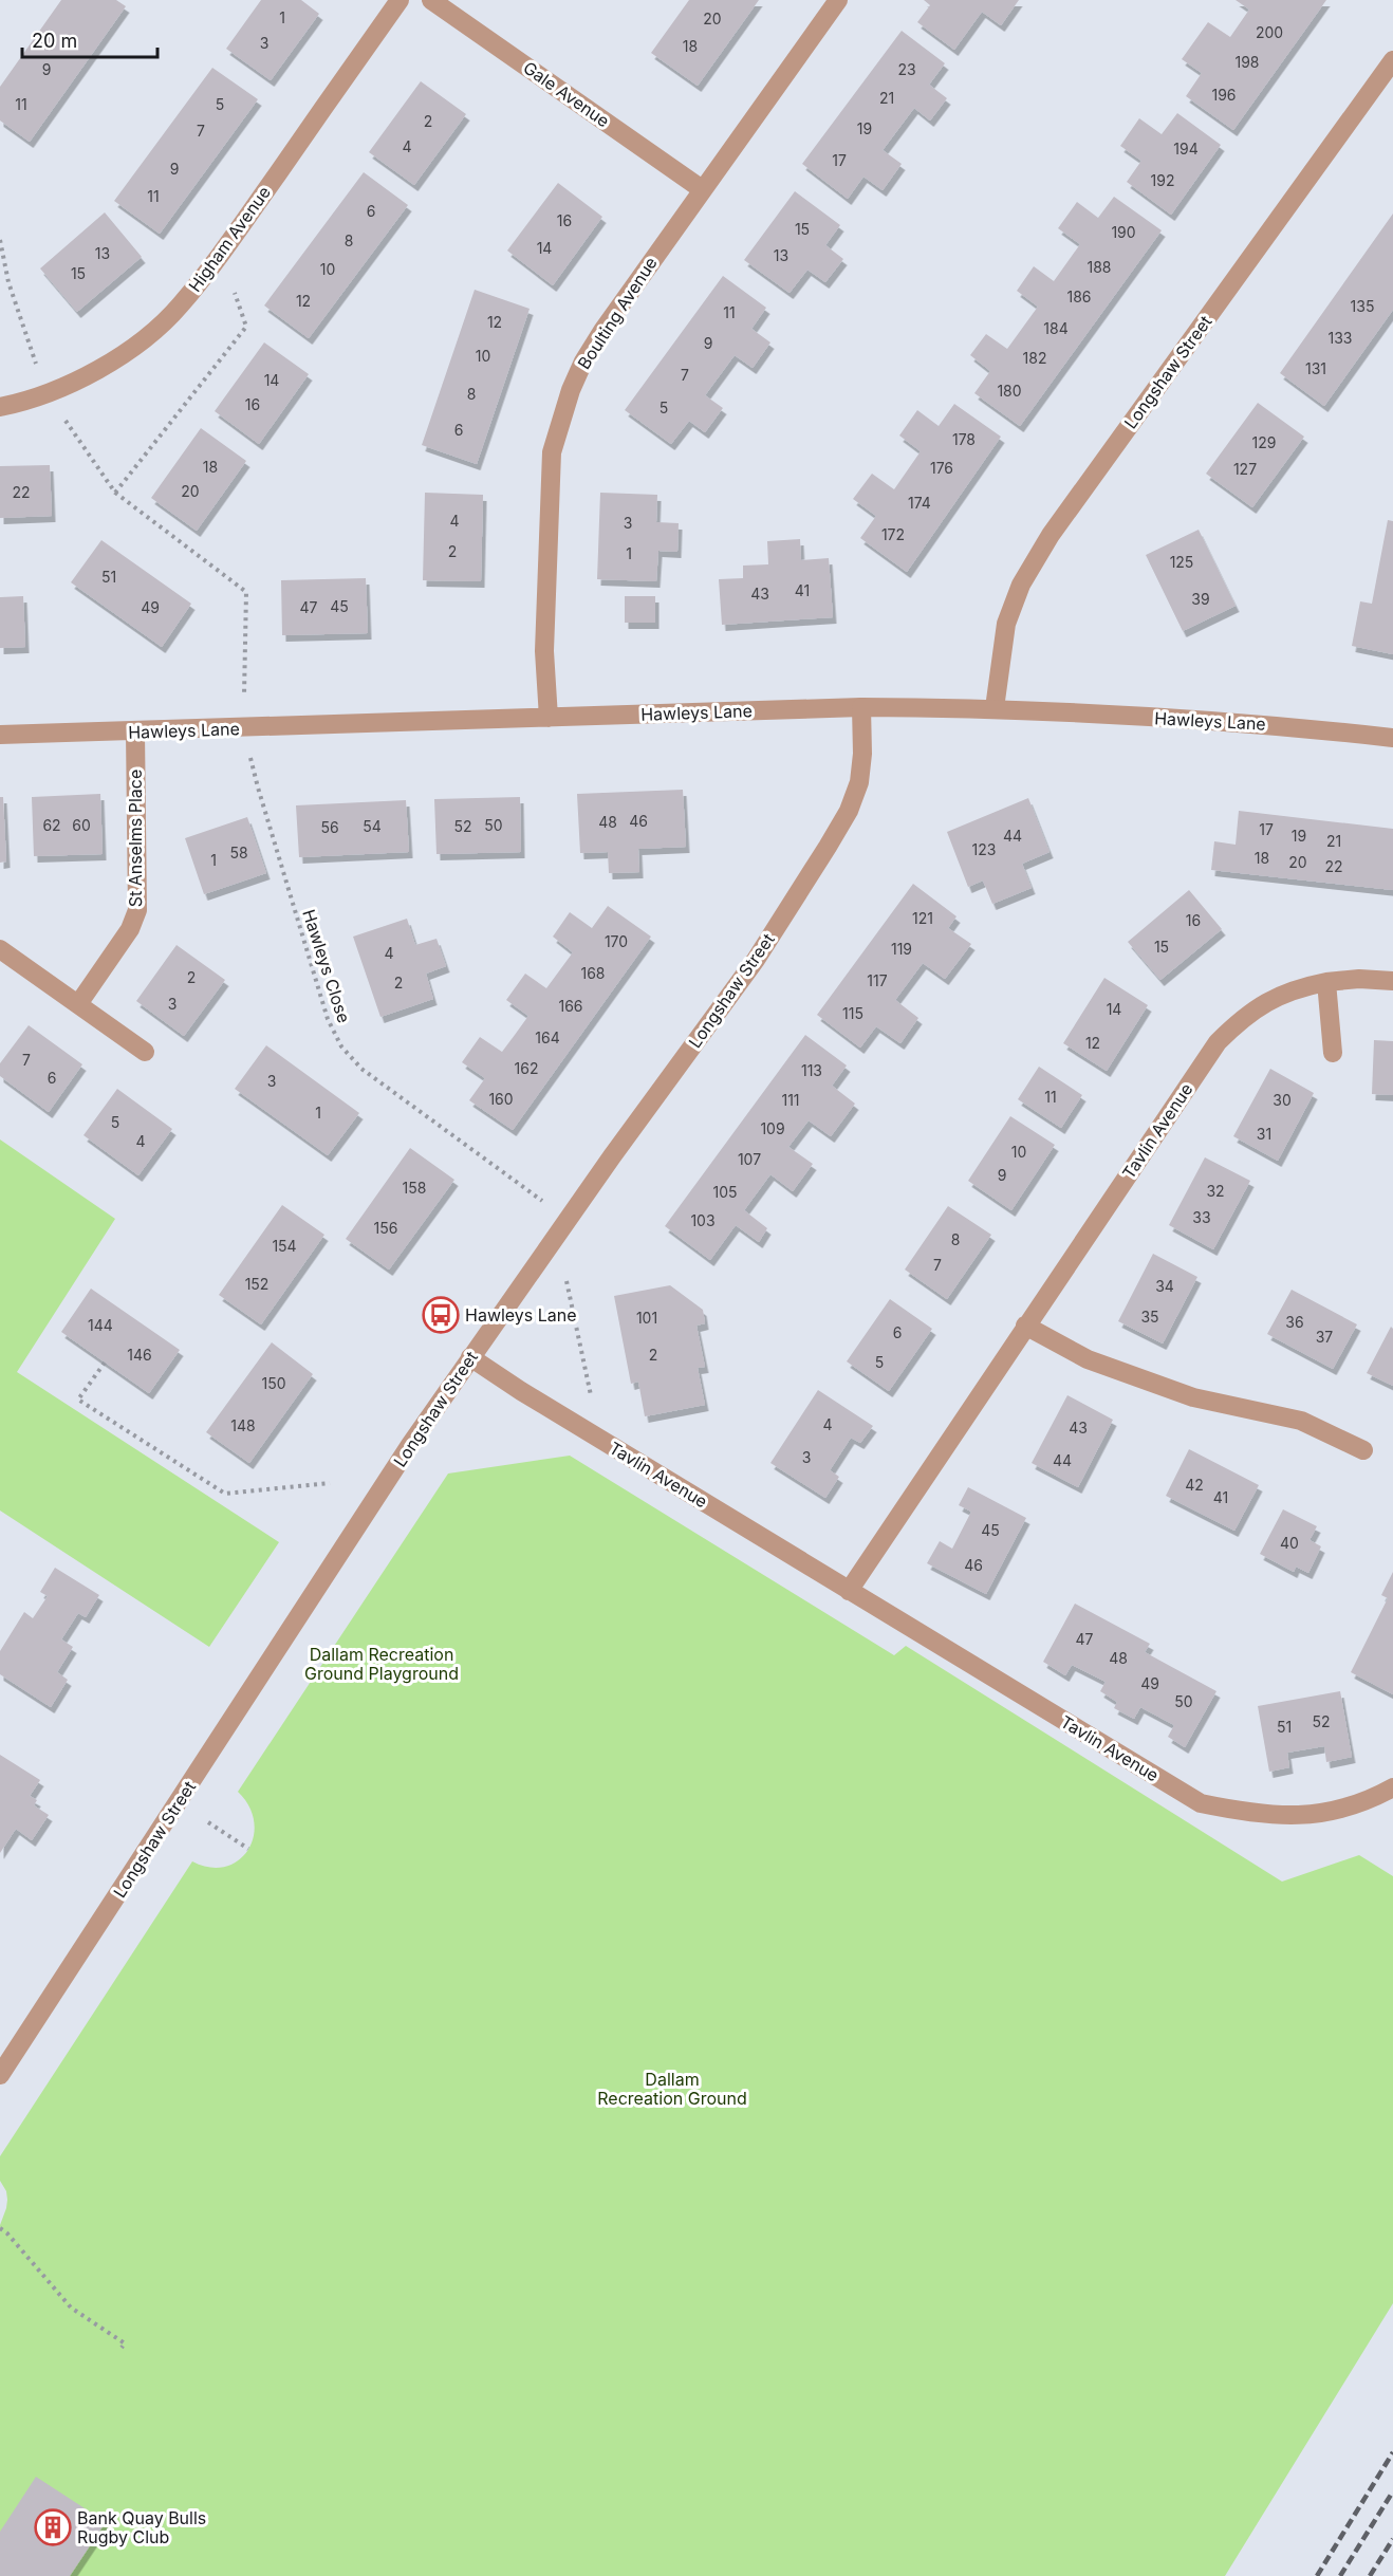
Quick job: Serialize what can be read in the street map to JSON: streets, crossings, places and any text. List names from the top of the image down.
{
  "streets": {
    "street": [
      "Gale Avenue",
      "Higham Avenue",
      "Boulting Avenue",
      "Longshaw Street",
      "Hawleys Lane",
      "St Anselms Place",
      "Tavlin Avenue"
    ],
    "path": ["Hawleys Close"]
  },
  "crossings": [
    ["Gale Avenue", "Boulting Avenue"],
    ["Boulting Avenue", "Hawleys Lane"],
    ["Longshaw Street", "Hawleys Lane"],
    ["Longshaw Street", "Hawleys Close"],
    ["Longshaw Street", "Tavlin Avenue"],
    ["Hawleys Lane", "St Anselms Place"],
    ["Hawleys Lane", "Hawleys Close"]
  ],
  "parks": ["Dallam Recreation Ground Playground", "Dallam Recreation Ground"],
  "places": {
    "bus stop": ["Hawleys Lane"],
    "building": ["Bank Quay Bulls Rugby Club"]
  },
  "house_numbers": [
    "1",
    "20",
    "200",
    "3",
    "18",
    "198",
    "9",
    "23",
    "196",
    "21",
    "11",
    "5",
    "2",
    "19",
    "7",
    "4",
    "194",
    "17",
    "9",
    "192",
    "11",
    "6",
    "16",
    "15",
    "190",
    "8",
    "14",
    "13",
    "13",
    "188",
    "10",
    "15",
    "186",
    "12",
    "135",
    "11",
    "12",
    "184",
    "133",
    "9",
    "10",
    "182",
    "131",
    "7",
    "14",
    "180",
    "8",
    "16",
    "5",
    "6",
    "178",
    "129",
    "18",
    "176",
    "127",
    "20",
    "22",
    "174",
    "4",
    "3",
    "172",
    "2",
    "1",
    "125",
    "51",
    "41",
    "43",
    "39",
    "45",
    "49",
    "47",
    "46",
    "48",
    "62",
    "60",
    "50",
    "54",
    "52",
    "56",
    "17",
    "44",
    "19",
    "21",
    "123",
    "58",
    "18",
    "1",
    "20",
    "22",
    "121",
    "16",
    "170",
    "15",
    "119",
    "4",
    "168",
    "2",
    "117",
    "2",
    "3",
    "166",
    "14",
    "115",
    "164",
    "12",
    "7",
    "162",
    "113",
    "6",
    "3",
    "11",
    "160",
    "111",
    "30",
    "1",
    "5",
    "109",
    "31",
    "4",
    "10",
    "107",
    "9",
    "158",
    "32",
    "105",
    "33",
    "103",
    "156",
    "8",
    "154",
    "7",
    "152",
    "34",
    "35",
    "101",
    "36",
    "144",
    "6",
    "37",
    "146",
    "2",
    "5",
    "150",
    "4",
    "148",
    "43",
    "3",
    "44",
    "42",
    "41",
    "45",
    "40",
    "46",
    "47",
    "48",
    "49",
    "50",
    "52",
    "51"
  ],
  "scale_bar": "20 m"
}
